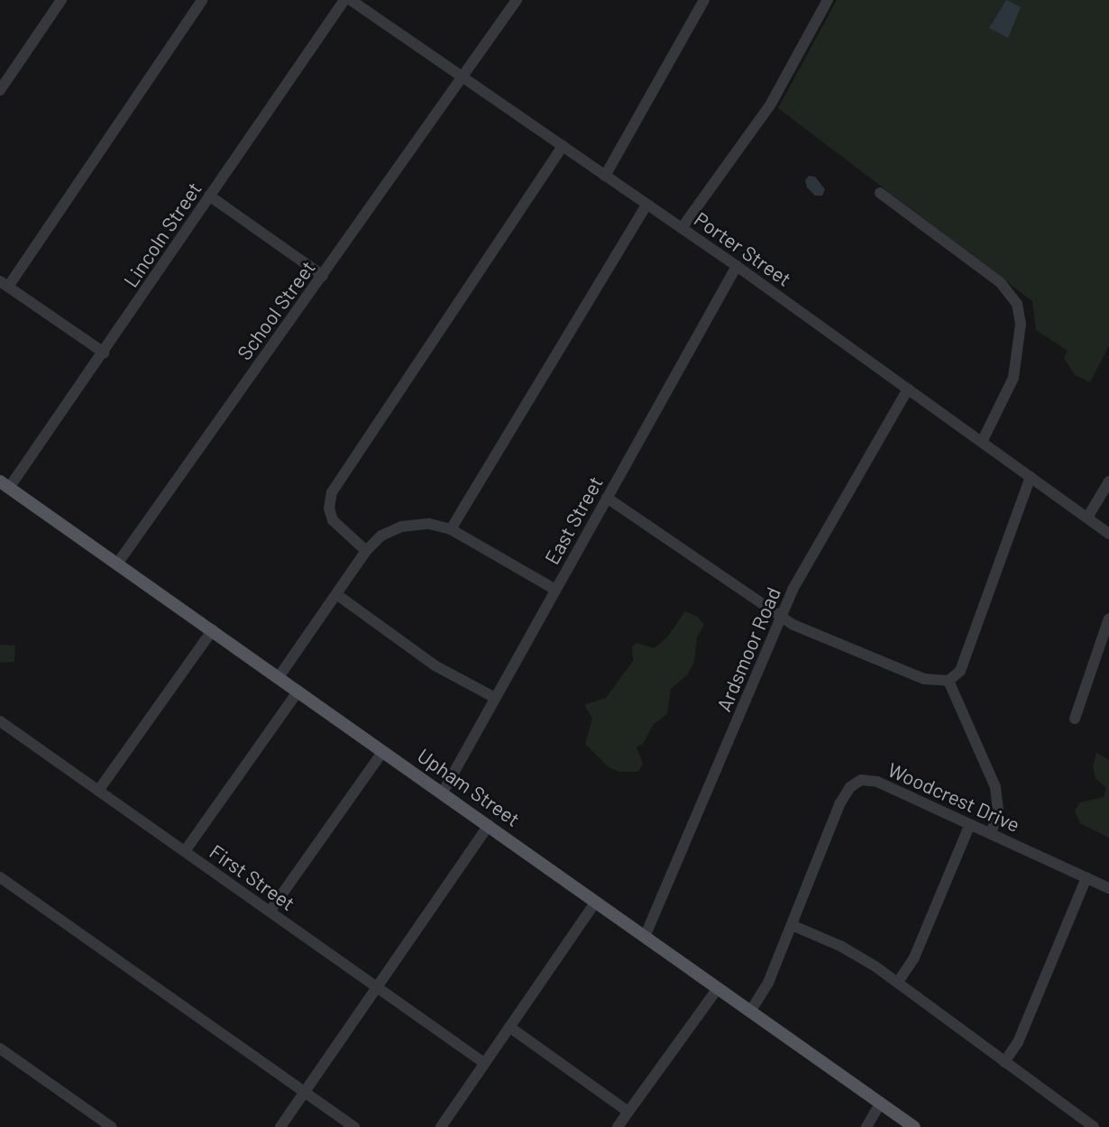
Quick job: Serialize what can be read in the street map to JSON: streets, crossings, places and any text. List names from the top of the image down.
{
  "streets": {
    "main road": ["Upham Street"],
    "street": [
      "Lincoln Street",
      "Porter Street",
      "School Street",
      "East Street",
      "Ardsmoor Road",
      "Woodcrest Drive",
      "First Street"
    ]
  },
  "crossings": [
    ["Lincoln Street", "Upham Street"],
    ["Porter Street", "School Street"],
    ["Porter Street", "East Street"],
    ["Porter Street", "Ardsmoor Road"],
    ["School Street", "Upham Street"],
    ["East Street", "Upham Street"],
    ["Ardsmoor Road", "Upham Street"],
    ["Upham Street", "Woodcrest Drive"]
  ]
}
